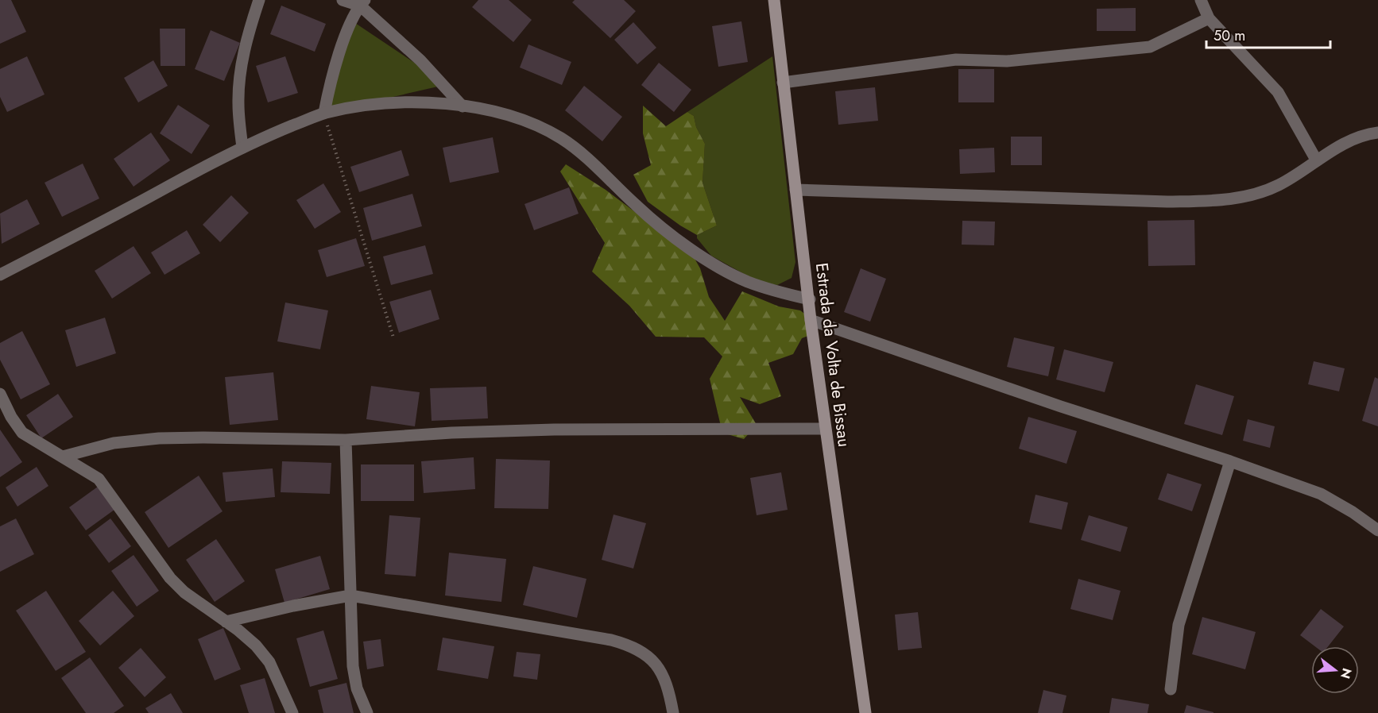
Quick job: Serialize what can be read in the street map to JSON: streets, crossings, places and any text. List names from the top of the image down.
{
  "streets": {
    "main road": ["Estrada da Volta de Bissau"]
  },
  "scale_bar": "50 m",
  "north": "right"
}
